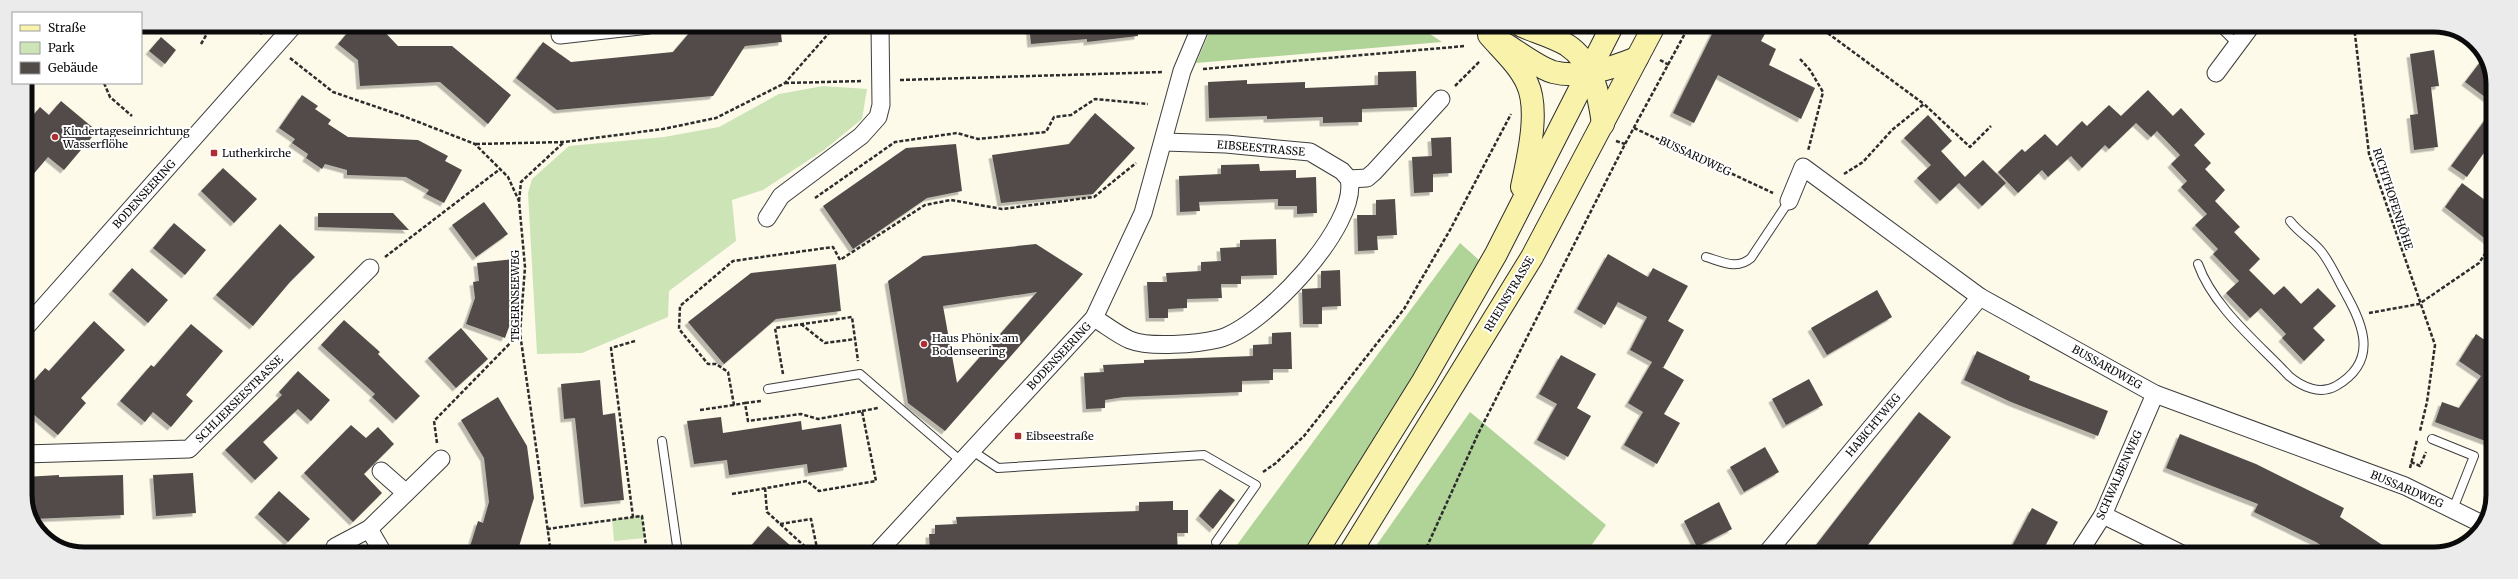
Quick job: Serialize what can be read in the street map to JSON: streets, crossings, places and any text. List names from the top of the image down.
{
  "streets": {
    "street": [
      "EIBSEESTRASSE",
      "BUSSARDWEG",
      "BODENSEERING",
      "RHEINSTRASSE",
      "SCHLIERSEESTRASSE",
      "HABICHTWEG",
      "SCHWALBENWEG"
    ],
    "path": ["RICHTHOFENHÖHE", "TEGERNSEEWEG"]
  },
  "crossings": [
    ["EIBSEESTRASSE", "BODENSEERING"],
    ["BUSSARDWEG", "RICHTHOFENHÖHE"],
    ["BUSSARDWEG", "HABICHTWEG"],
    ["BUSSARDWEG", "SCHWALBENWEG"],
    ["BODENSEERING", "TEGERNSEEWEG"]
  ],
  "places": {
    "other": ["Kindertageseinrichtung Wasserflöhe", "Haus Phönix am Bodenseering"],
    "transit": ["Lutherkirche", "Eibseestraße"]
  },
  "legend": ["Straße", "Park", "Gebäude"]
}
